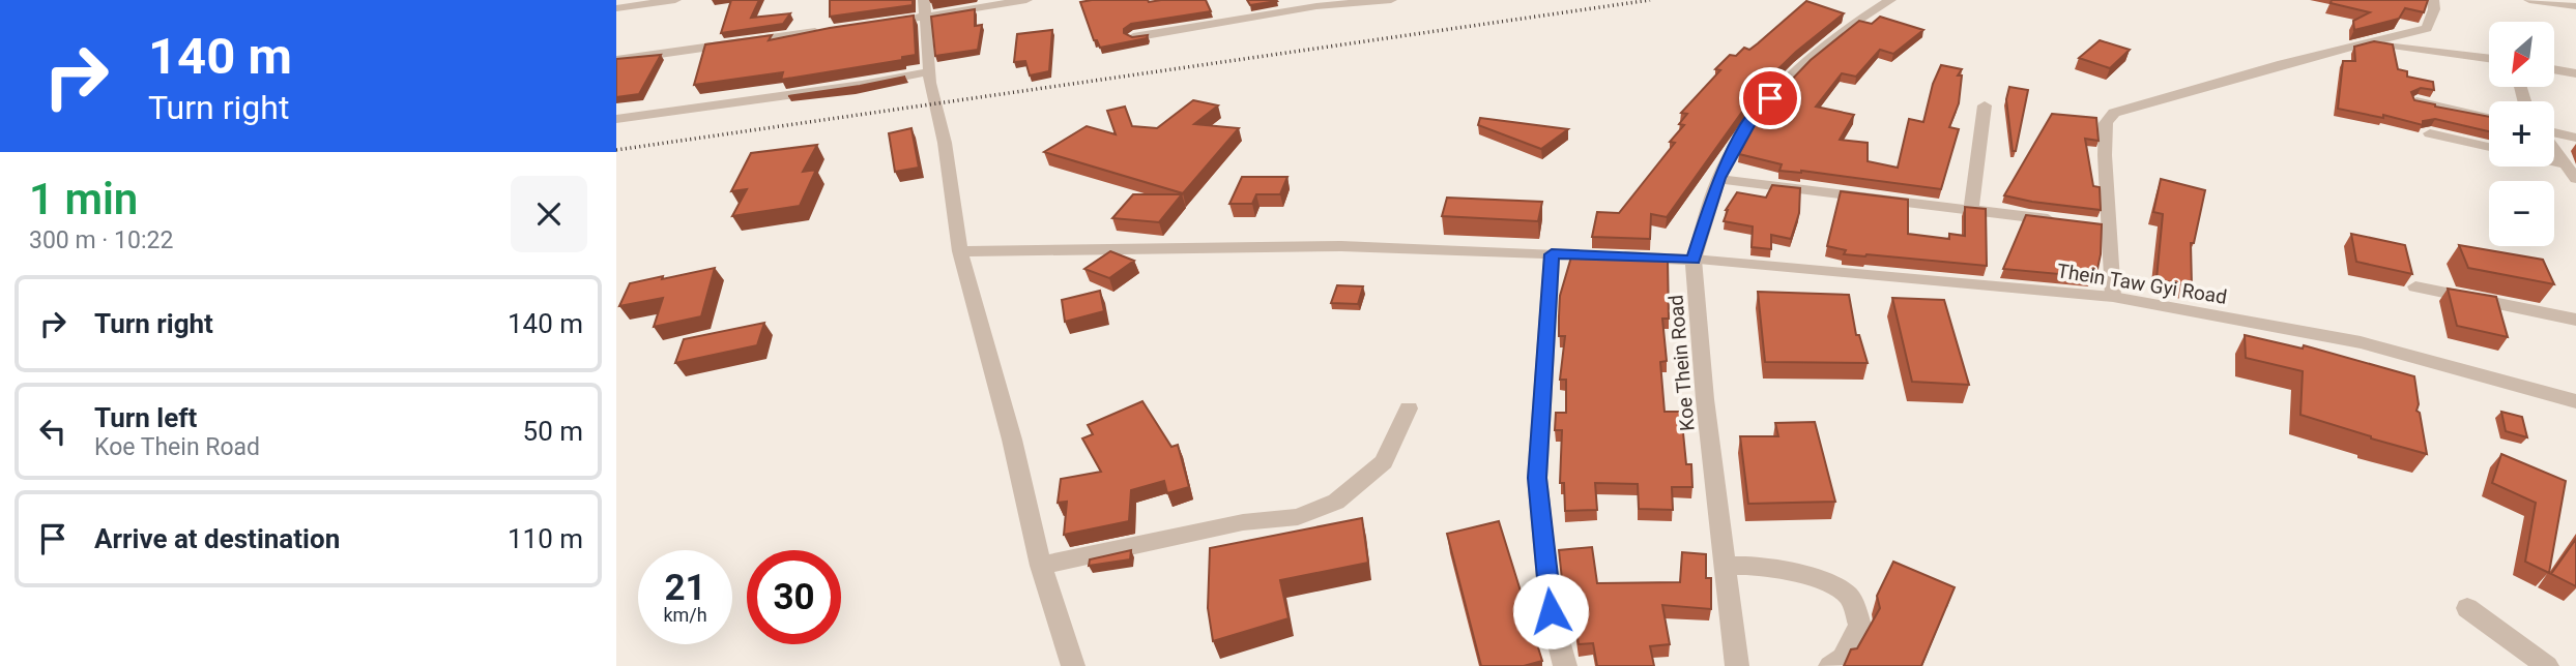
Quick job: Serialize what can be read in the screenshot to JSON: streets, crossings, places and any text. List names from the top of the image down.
{
  "streets": {
    "street": ["Thein Taw Gyi Road", "Koe Thein Road"]
  },
  "crossings": [
    ["Thein Taw Gyi Road", "Koe Thein Road"]
  ],
  "north": "bottom left",
  "page": {
    "turn": ["140 m", "Turn right"],
    "map_buttons": ["+", "−"],
    "heading": ["1 min", "300 m · 10:22"],
    "list": [
      {
        "name": "Turn right",
        "value": "140 m"
      },
      {
        "name": "Turn left",
        "note": "Koe Thein Road",
        "value": "50 m"
      },
      {
        "name": "Arrive at destination",
        "value": "110 m"
      }
    ],
    "speed": "21 km/h",
    "limit": "30"
  }
}
